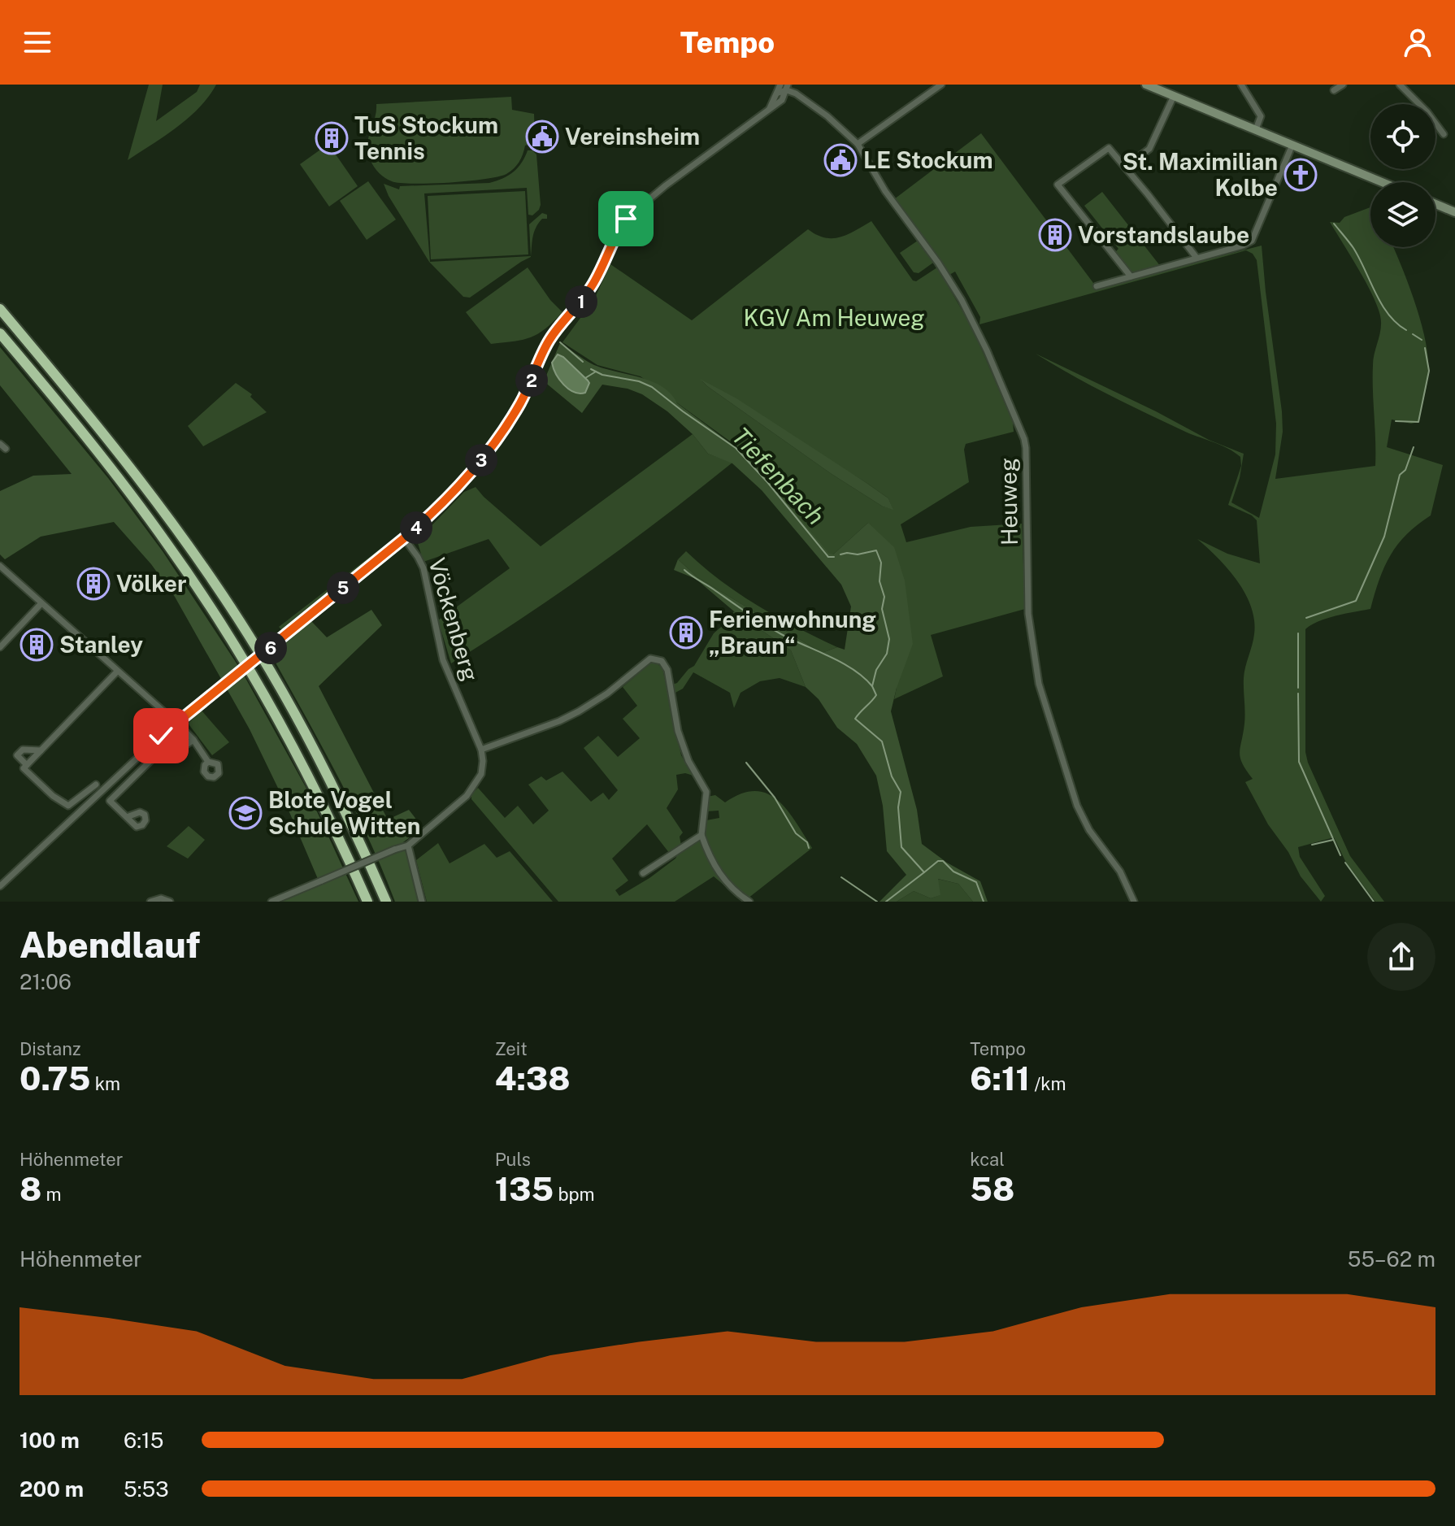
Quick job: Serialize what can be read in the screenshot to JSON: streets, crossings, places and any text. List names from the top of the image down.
{
  "streets": {
    "street": ["Heuweg", "Vöckenberg"]
  },
  "water": ["Tiefenbach"],
  "parks": ["KGV Am Heuweg"],
  "places": {
    "public building": ["Vereinsheim", "LE Stockum"],
    "building": [
      "TuS Stockum Tennis",
      "Vorstandslaube",
      "Völker",
      "Ferienwohnung „Braun“",
      "Stanley"
    ],
    "church": ["St. Maximilian Kolbe"],
    "school or university": ["Blote Vogel Schule Witten"]
  },
  "page": {
    "header": "Tempo",
    "pins": [
      "1",
      "2",
      "3",
      "4",
      "5",
      "6"
    ],
    "heading": ["Abendlauf", "21:06"],
    "stats": [
      ["Distanz", "0.75 km"],
      ["Zeit", "4:38"],
      ["Tempo", "6:11 /km"],
      ["Höhenmeter", "8 m"],
      ["Puls", "135 bpm"],
      ["kcal", "58"]
    ],
    "chart": ["Höhenmeter", "55–62 m"],
    "list": [
      {
        "name": "100 m",
        "note": "6:15"
      },
      {
        "name": "200 m",
        "note": "5:53"
      }
    ]
  }
}
